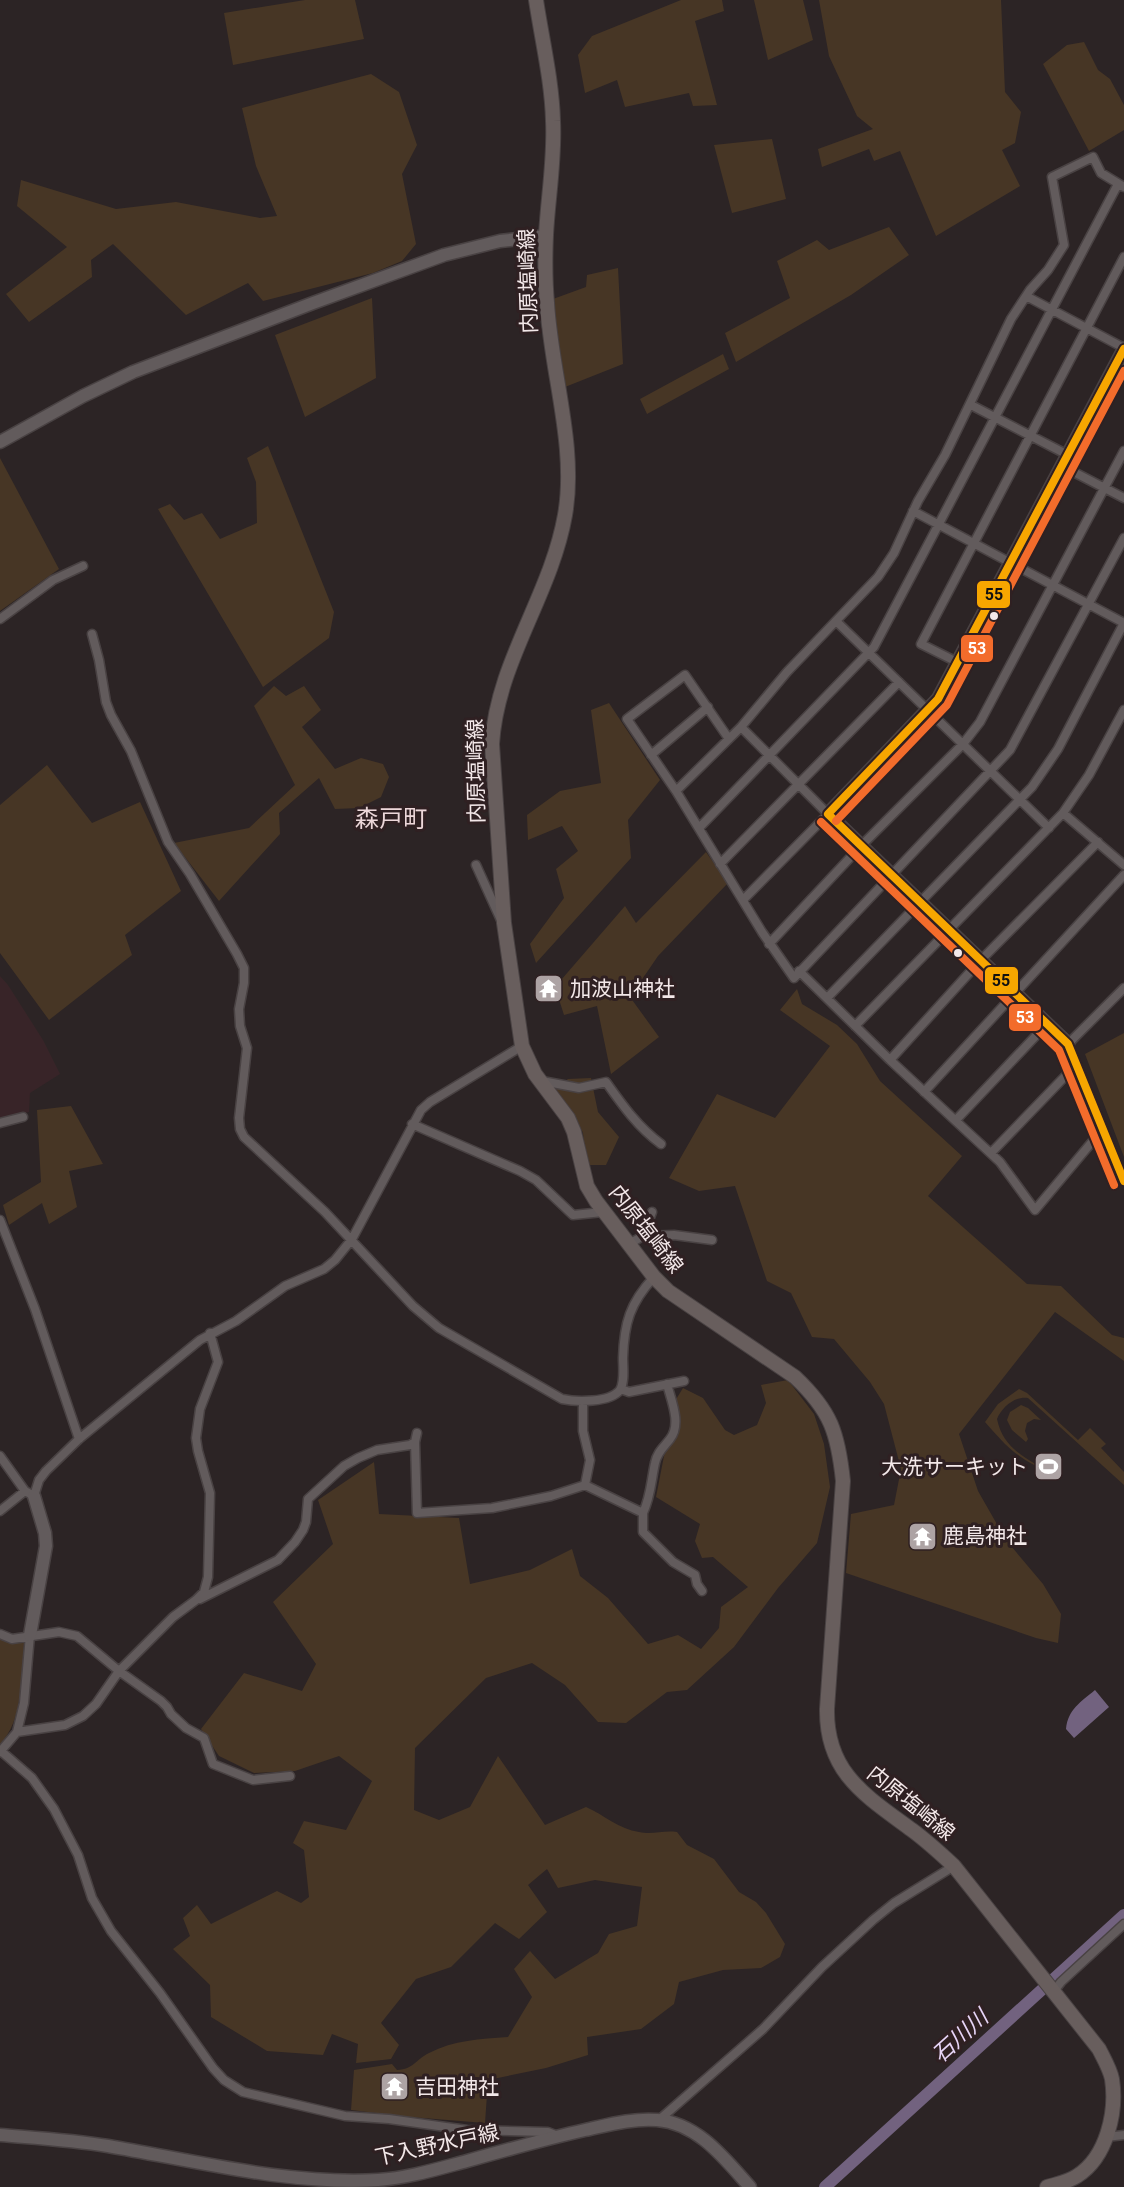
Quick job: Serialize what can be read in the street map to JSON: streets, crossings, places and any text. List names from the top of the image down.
{
  "streets": {
    "main road": ["内原塩崎線"],
    "street": ["下入野水戸線"]
  },
  "districts": ["森戸町"],
  "water": ["石川川"],
  "places": {
    "temple": ["加波山神社", "鹿島神社", "吉田神社"],
    "sports": ["大洗サーキット"]
  },
  "lines": ["transit line 55", "transit line 53"]
}
